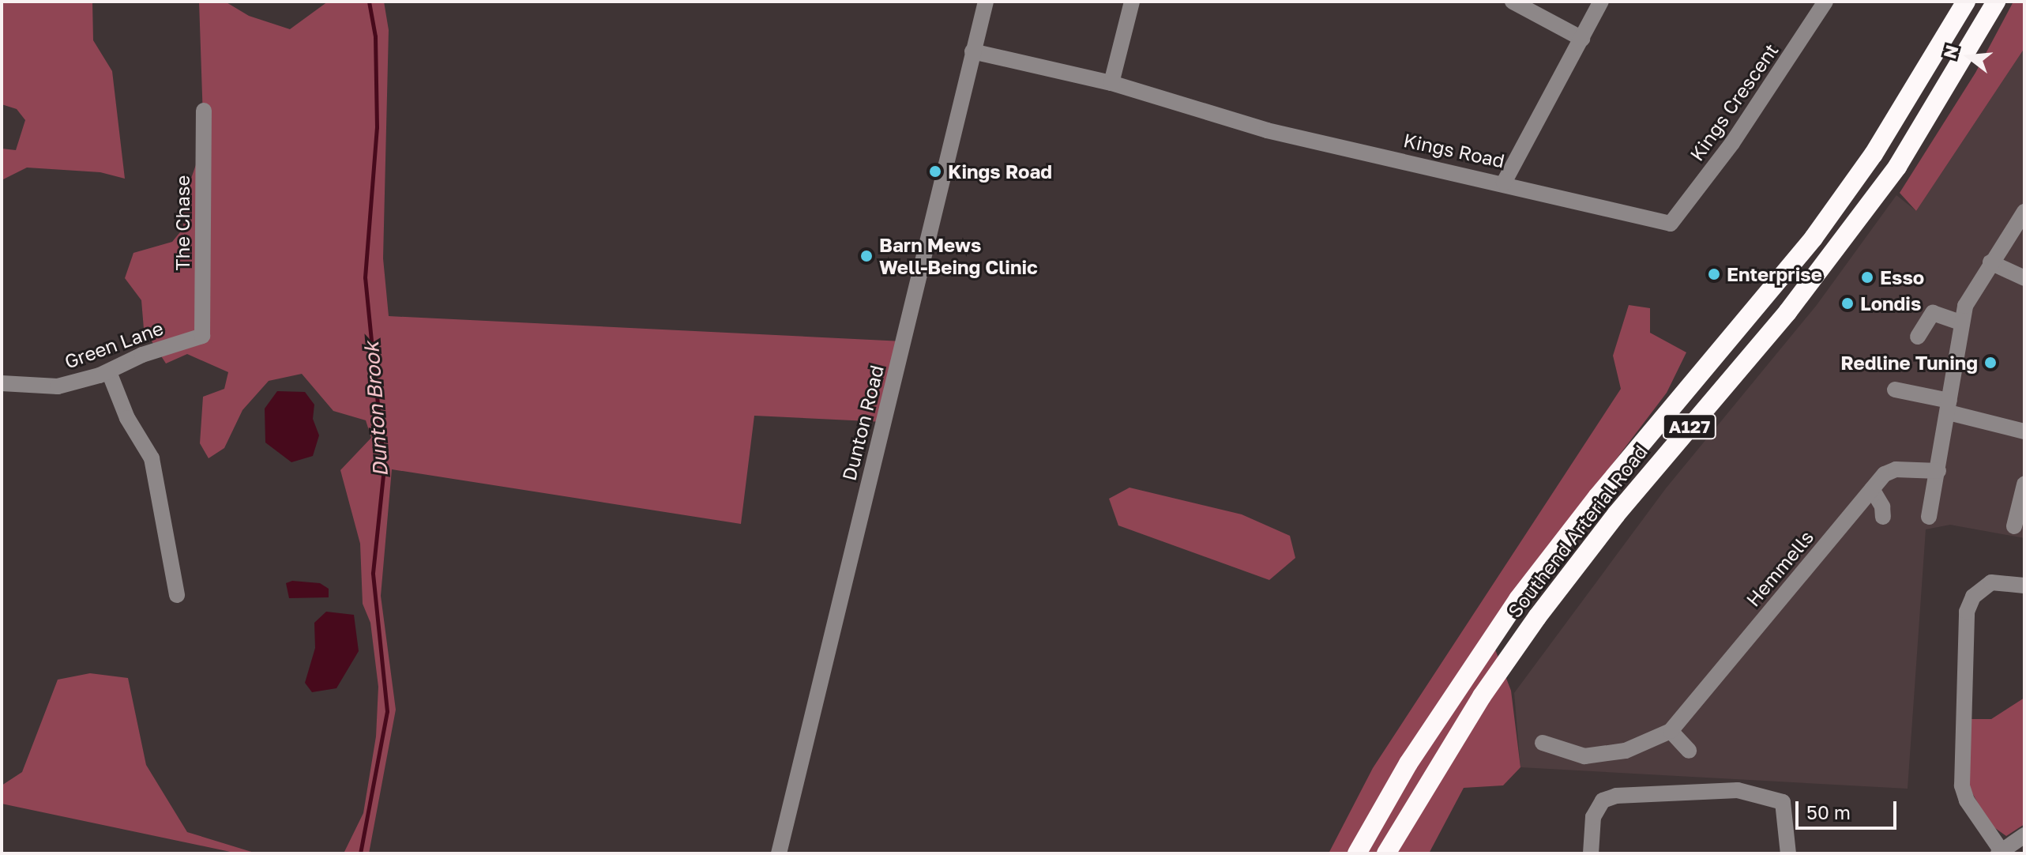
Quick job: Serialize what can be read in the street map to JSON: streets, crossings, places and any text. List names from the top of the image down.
{
  "streets": {
    "highway": ["A127", "Southend Arterial Road"],
    "street": [
      "Kings Crescent",
      "Kings Road",
      "The Chase",
      "Green Lane",
      "Dunton Road",
      "Hemmells"
    ]
  },
  "crossings": [
    ["Kings Crescent", "Kings Road"],
    ["Kings Road", "Dunton Road"],
    ["The Chase", "Green Lane"]
  ],
  "water": ["Dunton Brook"],
  "places": [
    "Kings Road",
    "Barn Mews Well-Being Clinic",
    "Enterprise",
    "Esso",
    "Londis",
    "Redline Tuning"
  ],
  "scale_bar": "50 m",
  "north": "left"
}
